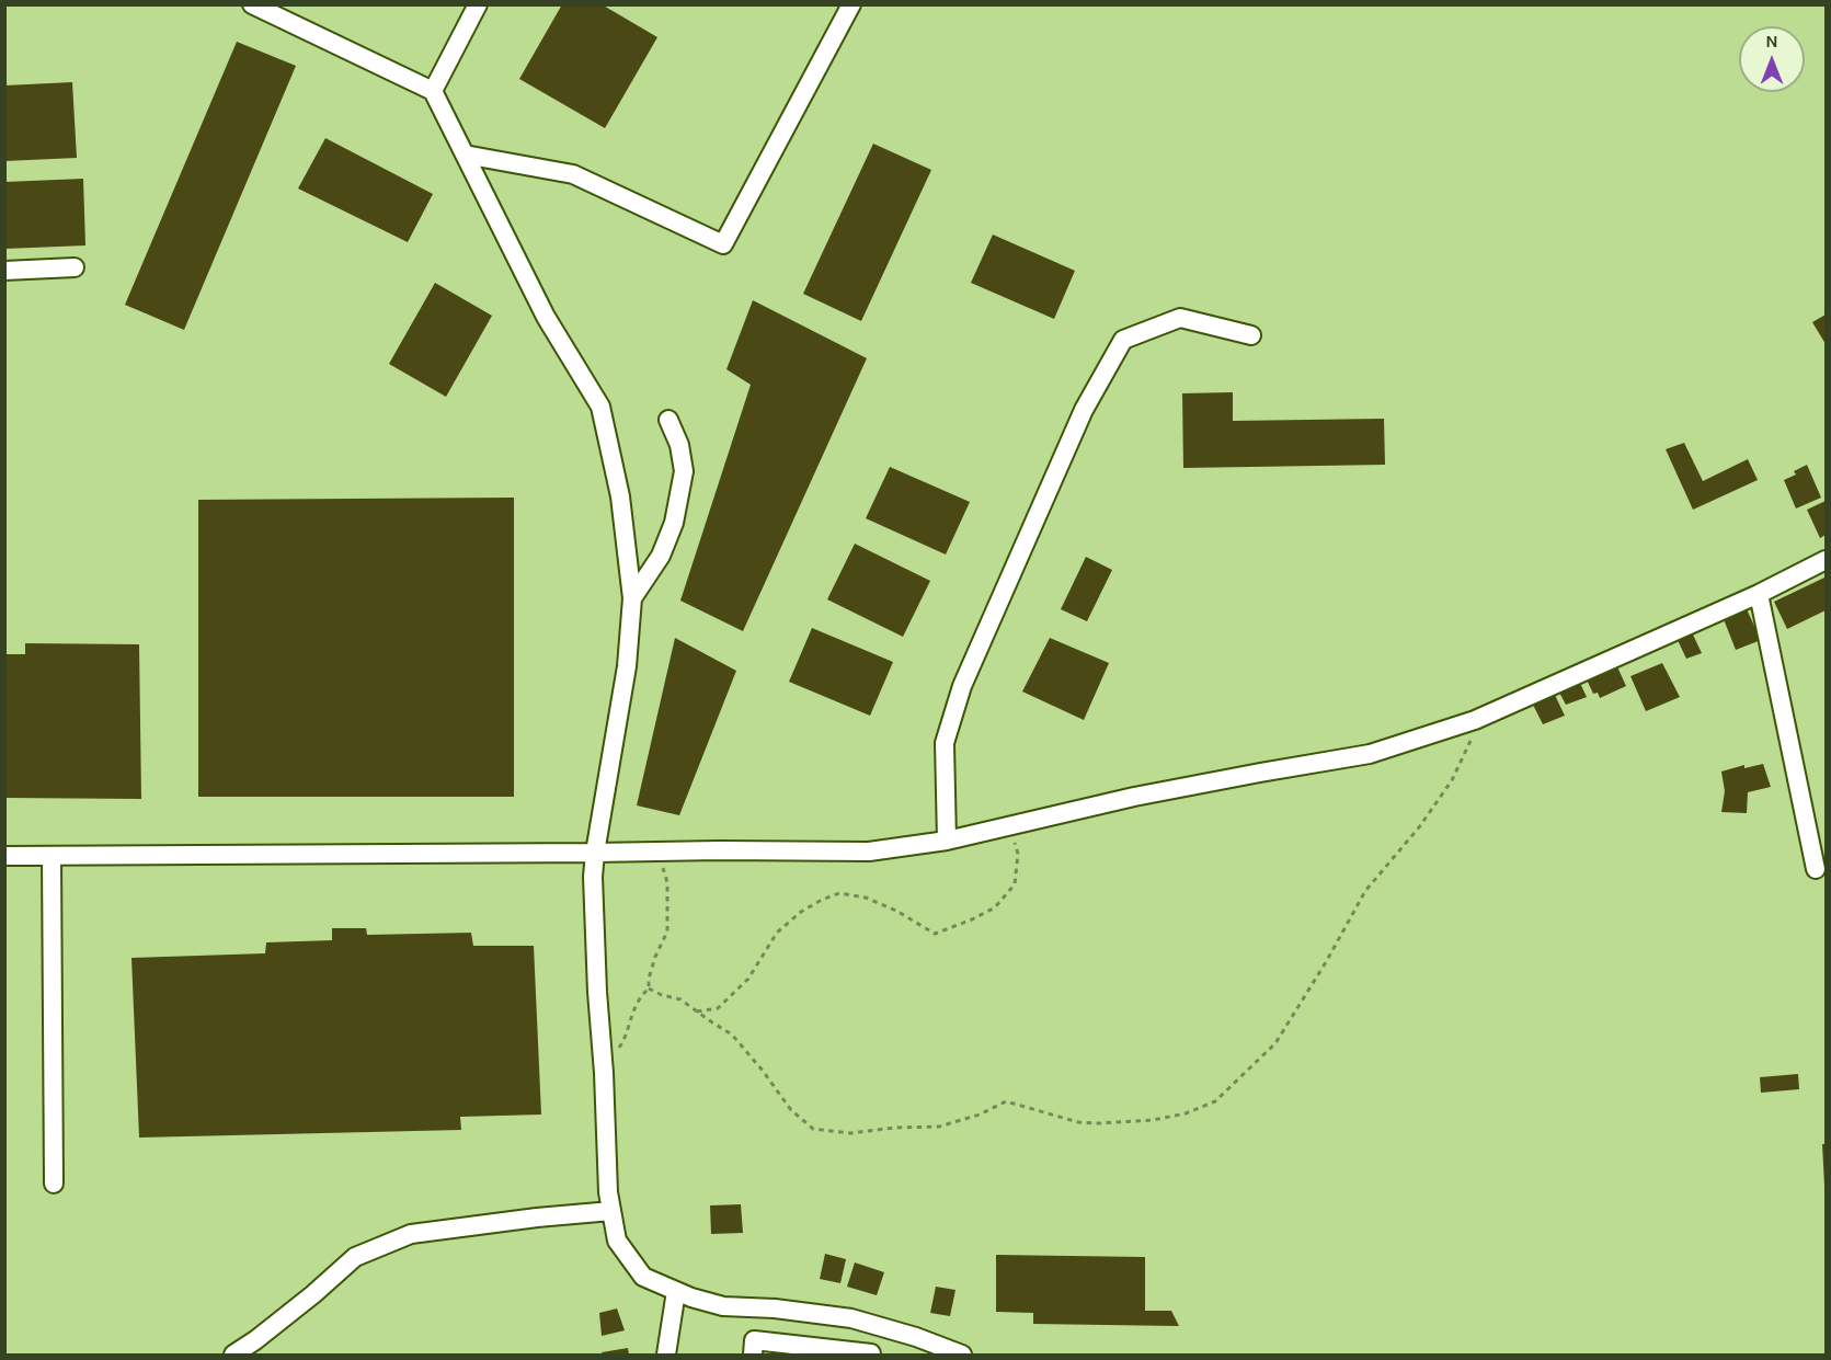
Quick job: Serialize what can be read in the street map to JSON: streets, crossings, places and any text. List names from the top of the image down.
{
  "north": "top"
}
